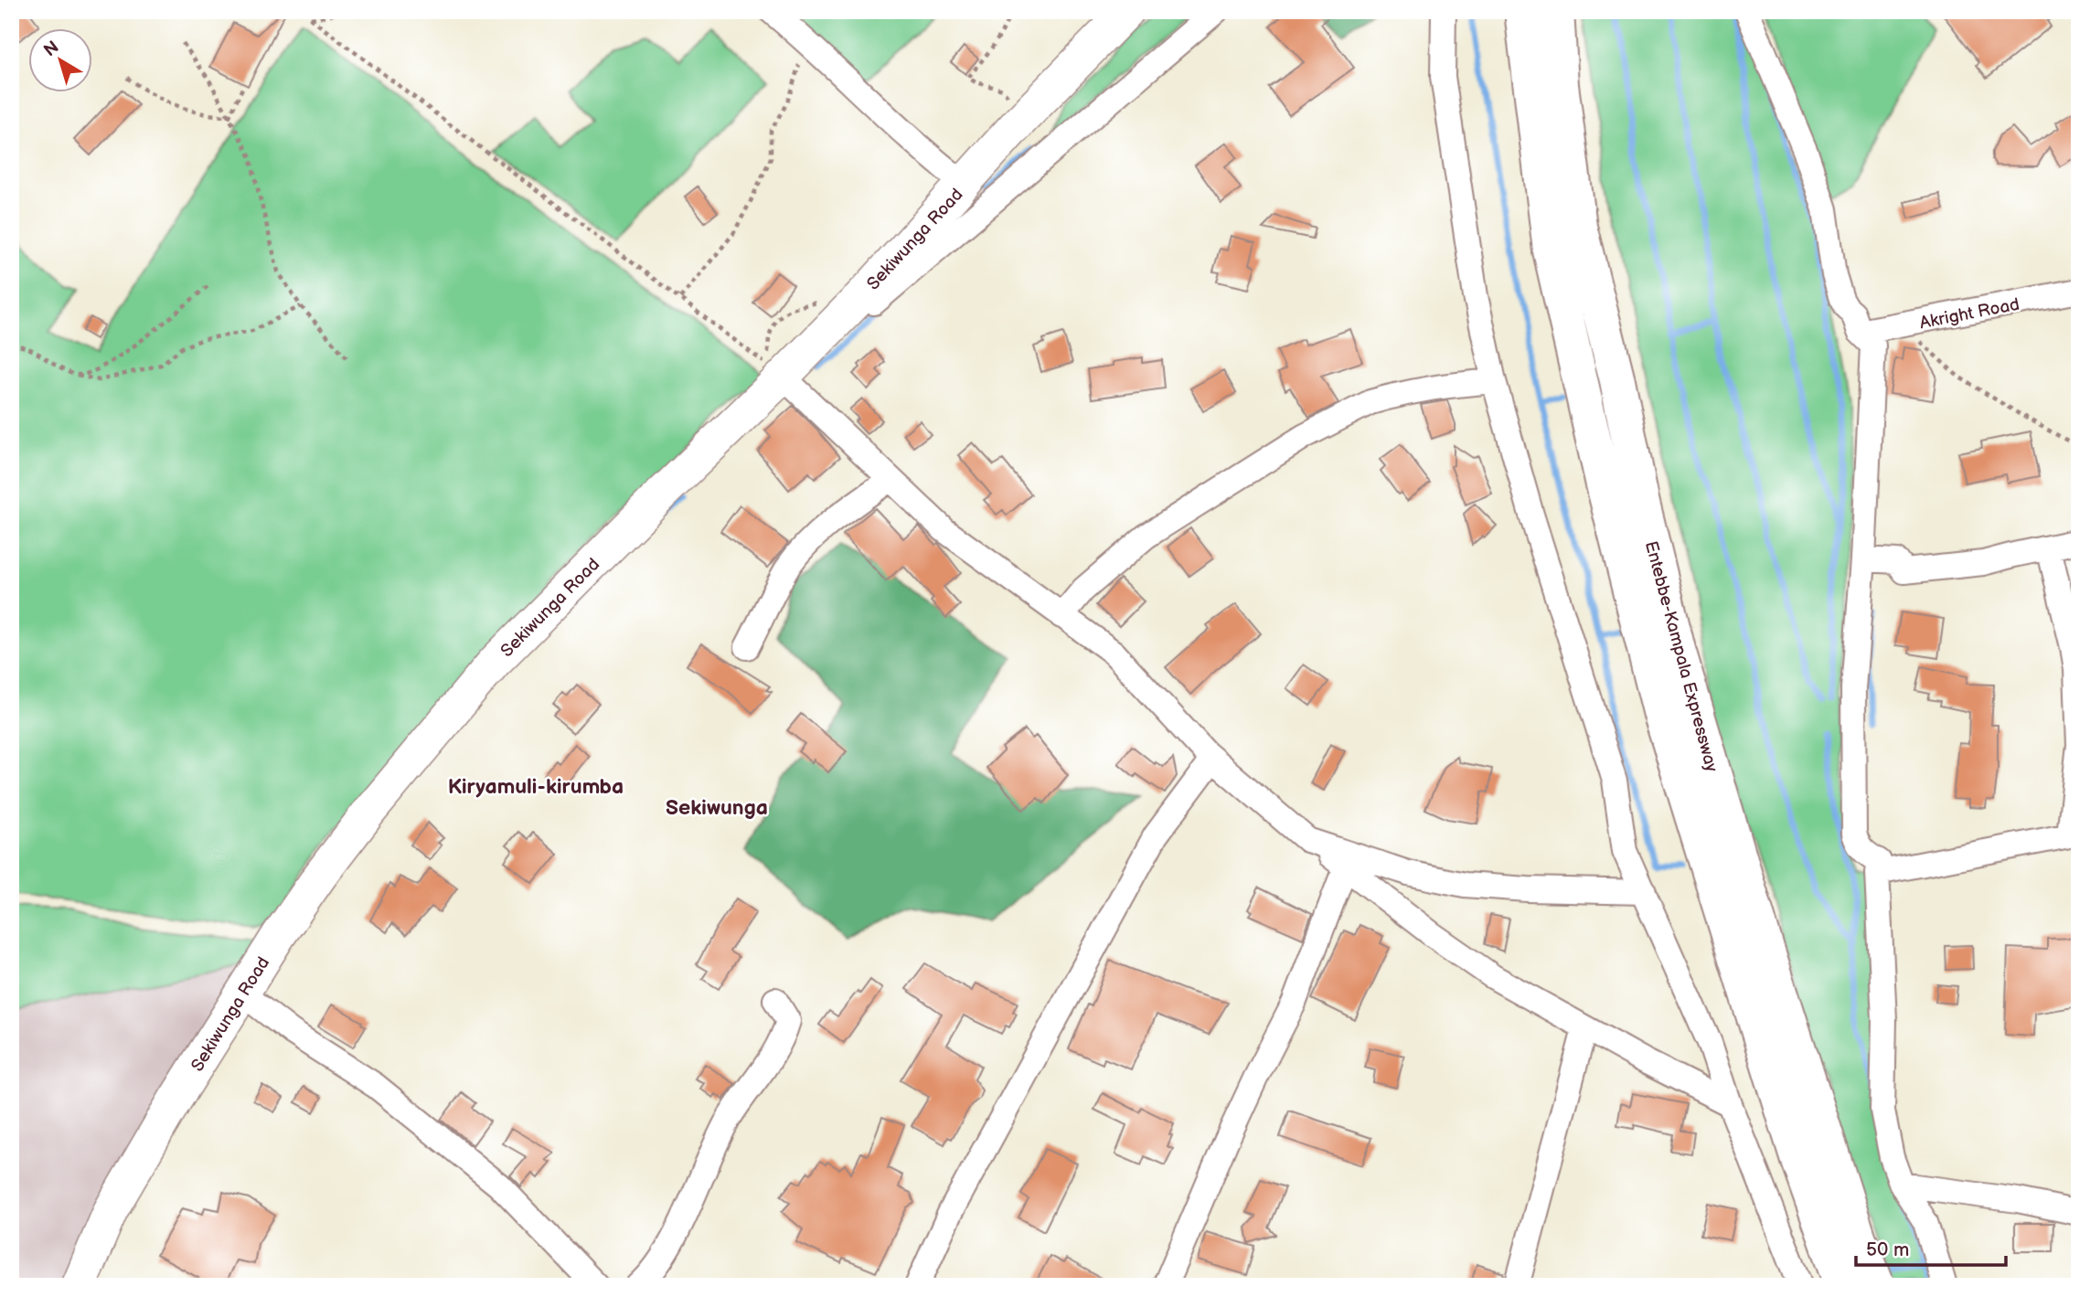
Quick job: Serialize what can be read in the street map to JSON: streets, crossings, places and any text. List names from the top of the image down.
{
  "streets": {
    "highway": ["Entebbe-Kampala Expressway"],
    "main road": ["Sekiwunga Road"],
    "street": ["Akright Road"]
  },
  "districts": ["Kiryamuli-kirumba", "Sekiwunga"],
  "scale_bar": "50 m",
  "north": "top left"
}
